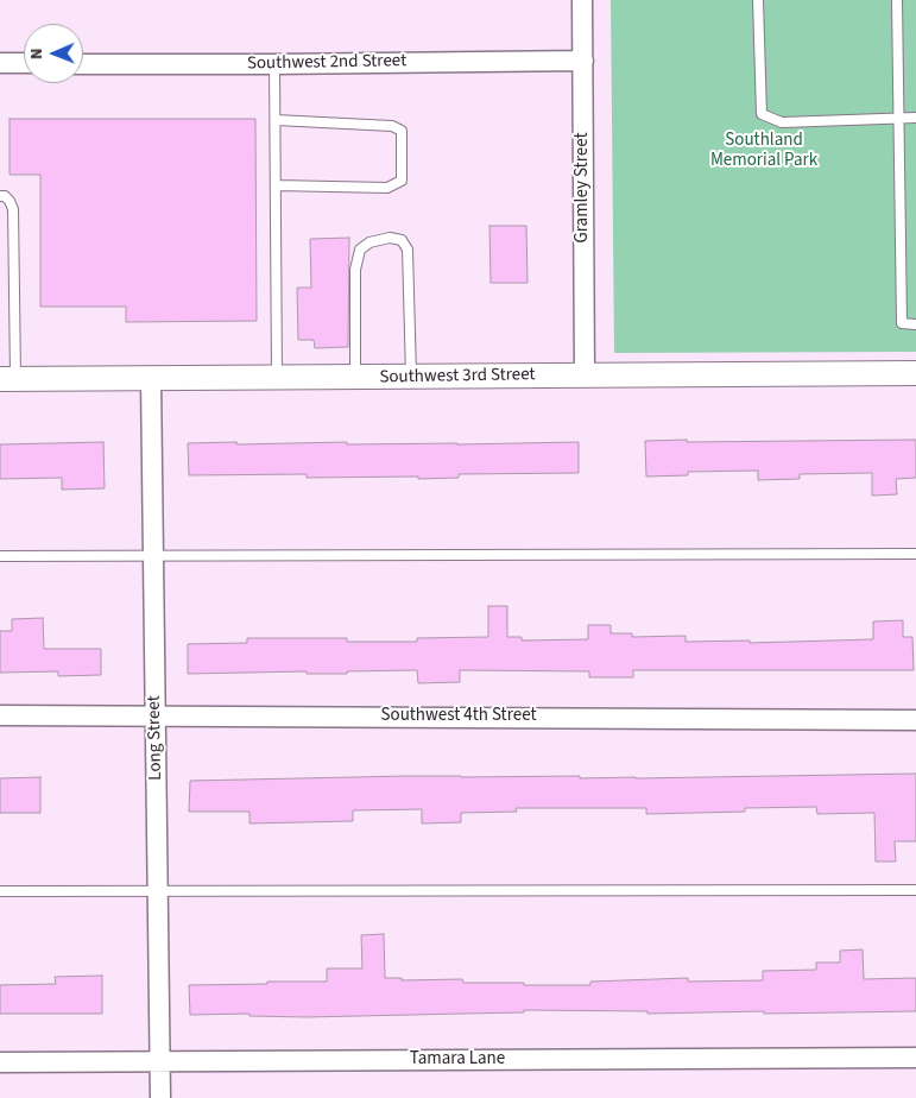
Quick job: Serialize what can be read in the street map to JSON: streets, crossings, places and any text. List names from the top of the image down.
{
  "streets": {
    "street": [
      "Southwest 2nd Street",
      "Gramley Street",
      "Southwest 3rd Street",
      "Southwest 4th Street",
      "Long Street",
      "Tamara Lane"
    ]
  },
  "crossings": [
    ["Southwest 2nd Street", "Gramley Street"],
    ["Gramley Street", "Southwest 3rd Street"],
    ["Southwest 3rd Street", "Long Street"],
    ["Southwest 4th Street", "Long Street"],
    ["Long Street", "Tamara Lane"]
  ],
  "parks": ["Southland Memorial Park"],
  "north": "left"
}
